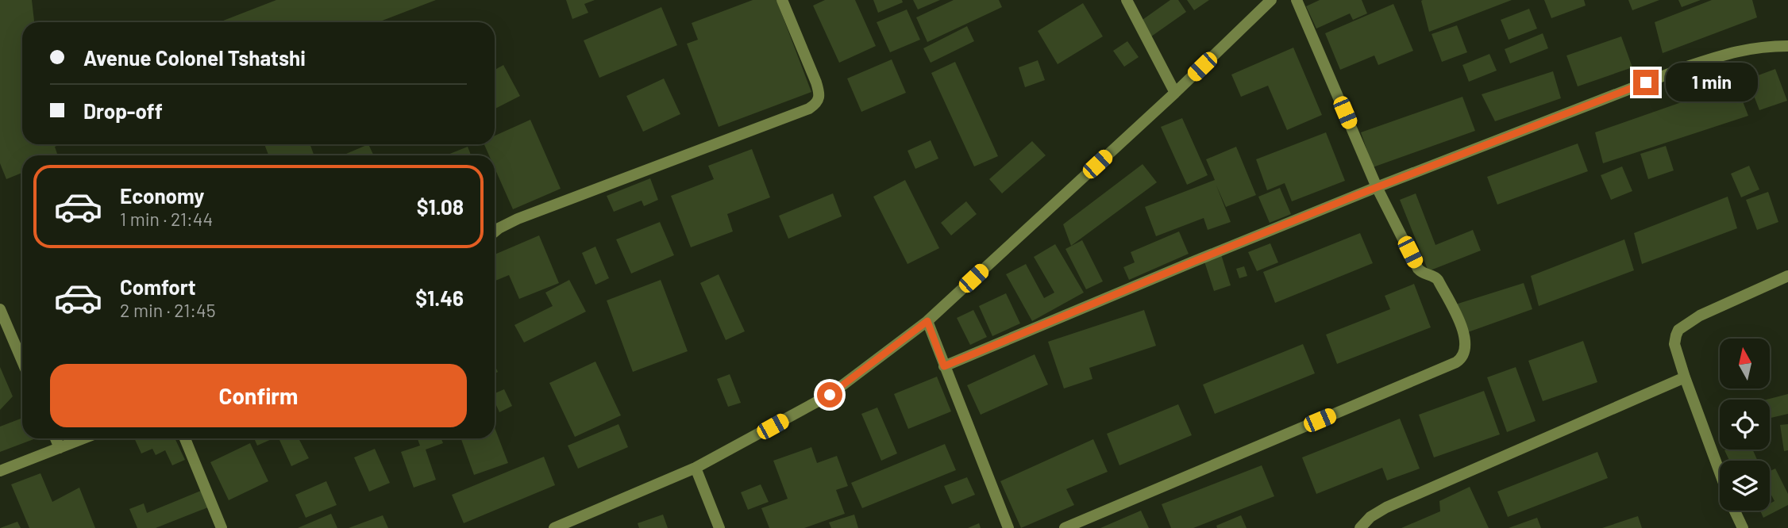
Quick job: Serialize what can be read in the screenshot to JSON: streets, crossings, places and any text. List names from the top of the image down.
{
  "north": "top",
  "page": {
    "banner": ["Avenue Colonel Tshatshi", "Drop-off"],
    "bubble": "1 min",
    "list": [
      {
        "name": "Economy",
        "note": "1 min · 21:44",
        "value": "$1.08"
      },
      {
        "name": "Comfort",
        "note": "2 min · 21:45",
        "value": "$1.46"
      }
    ],
    "buttons": "Confirm"
  }
}
